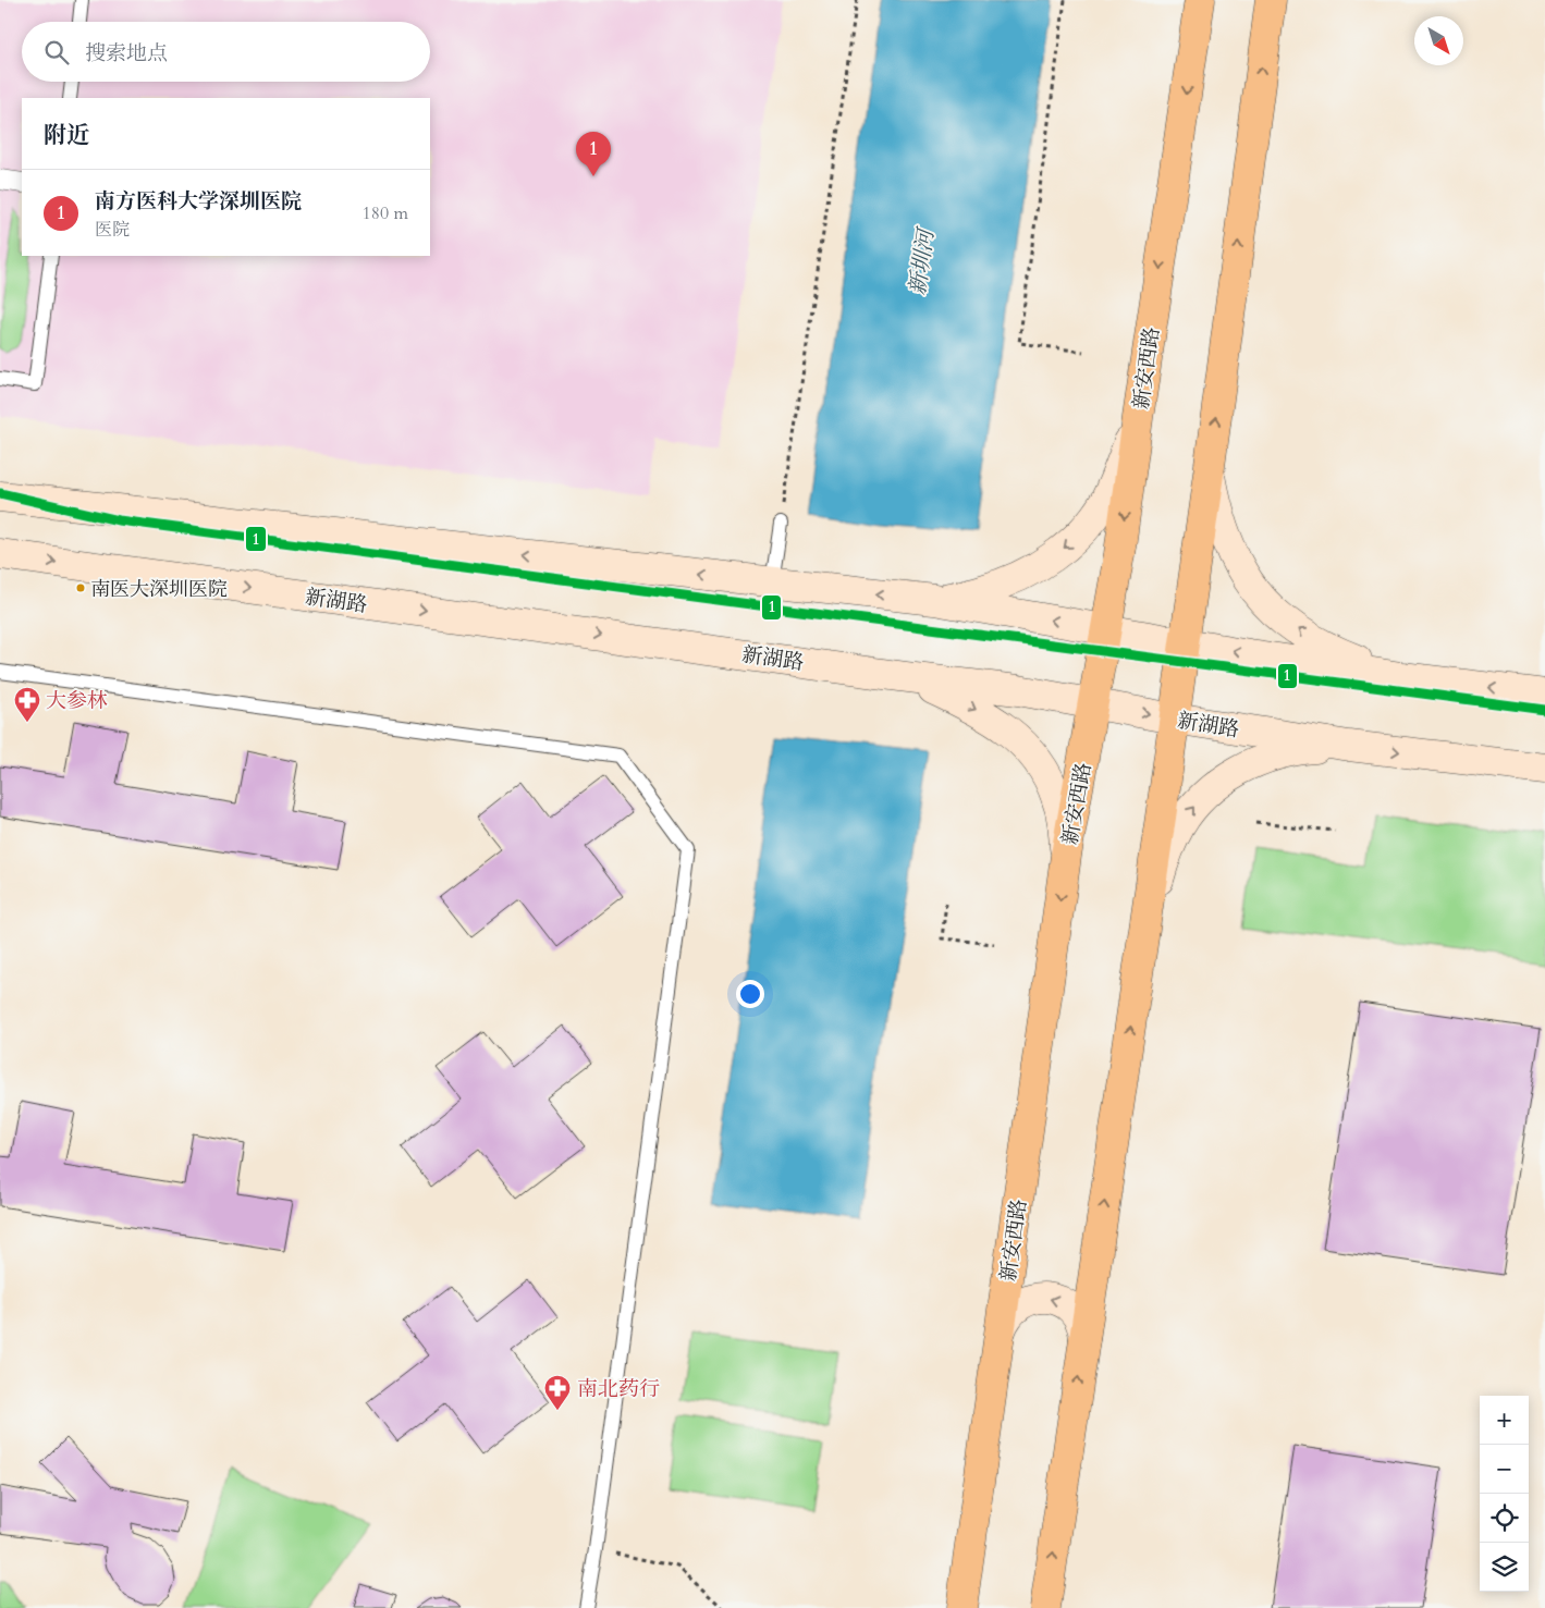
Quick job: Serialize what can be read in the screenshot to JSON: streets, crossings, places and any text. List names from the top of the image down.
{
  "streets": {
    "main road": ["新安西路", "新湖路"]
  },
  "crossings": [
    ["新安西路", "新湖路"]
  ],
  "water": ["新圳河"],
  "places": {
    "other": ["南医大深圳医院"],
    "pharmacy": ["大参林", "南北药行"]
  },
  "lines": ["transit line 1"],
  "north": "bottom right",
  "page": {
    "search": "搜索地点",
    "heading": "附近",
    "pins": "1",
    "list": [
      {
        "mark": "1",
        "name": "南方医科大学深圳医院",
        "note": "医院",
        "value": "180 m"
      }
    ],
    "map_buttons": ["+", "−"]
  }
}
